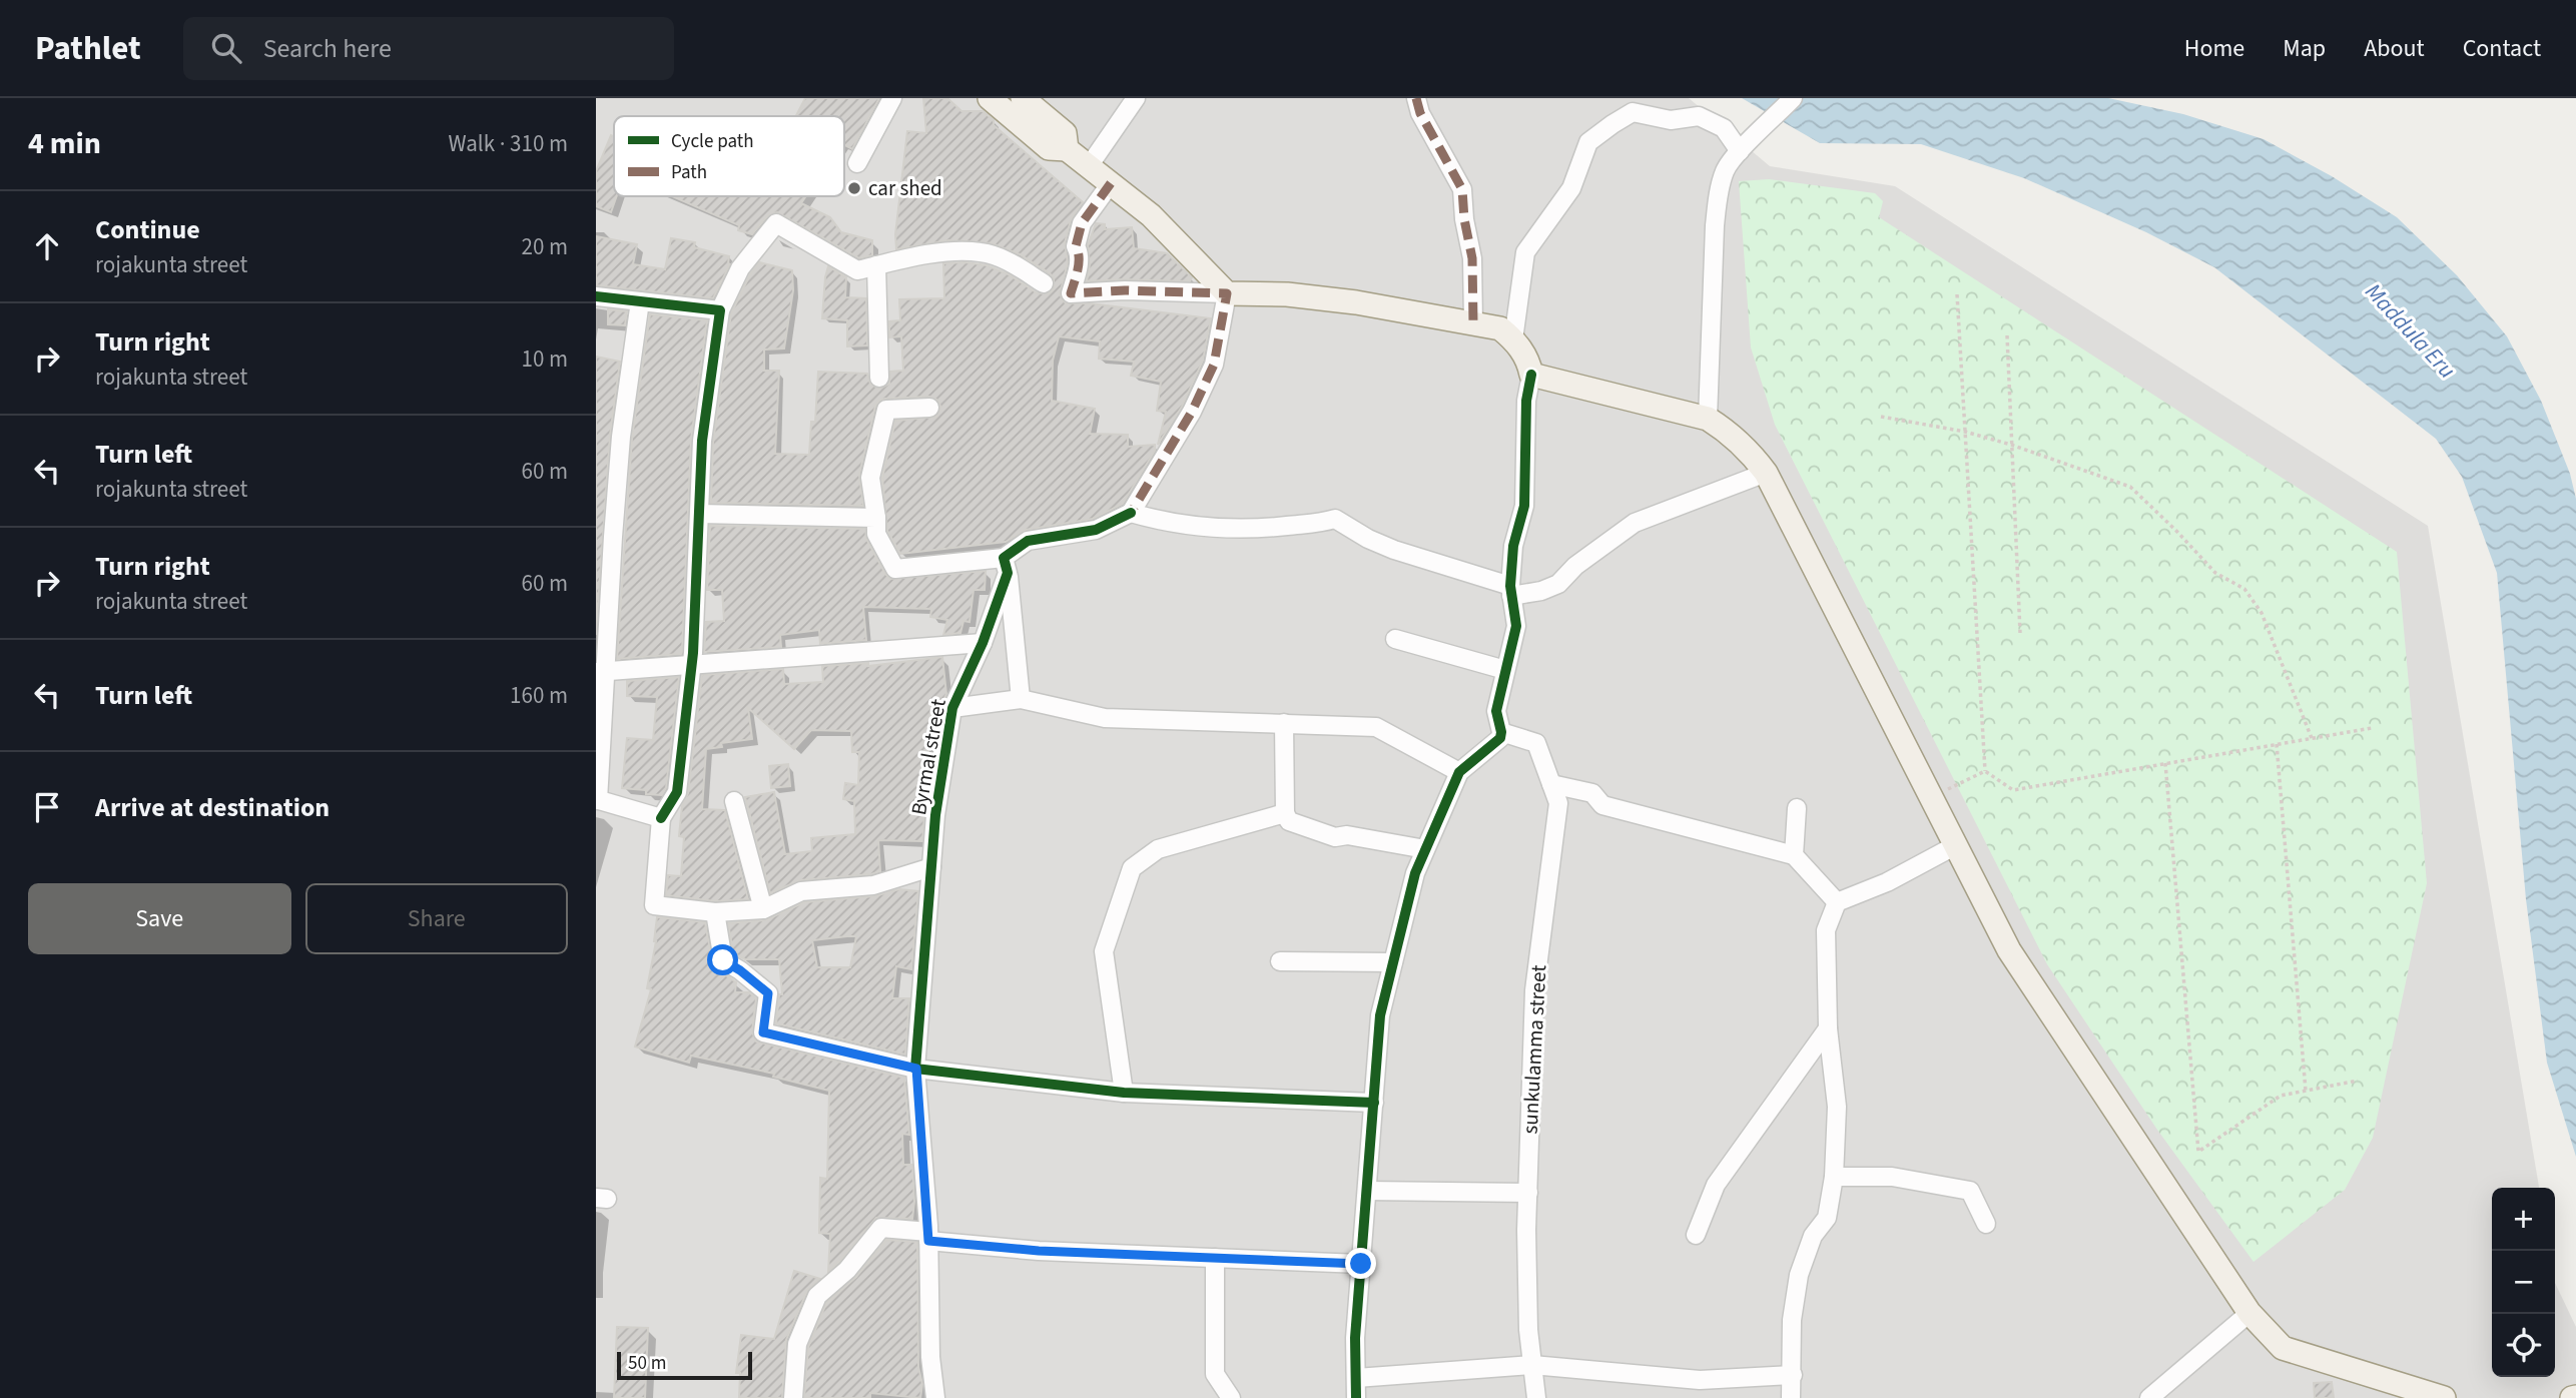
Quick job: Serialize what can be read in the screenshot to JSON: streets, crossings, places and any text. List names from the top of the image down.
{
  "streets": {
    "street": ["Byrmal street", "sunkulamma street"]
  },
  "water": ["Maddula Eru"],
  "places": ["car shed"],
  "legend": ["Cycle path", "Path"],
  "scale_bar": "50 m",
  "page": {
    "header": "Pathlet",
    "search": "Search here",
    "nav": [
      "Home",
      "Map",
      "About",
      "Contact"
    ],
    "heading": ["4 min", "Walk · 310 m"],
    "list": [
      ["Continue", "rojakunta street", "20 m"],
      ["Turn right", "rojakunta street", "10 m"],
      ["Turn left", "rojakunta street", "60 m"],
      ["Turn right", "rojakunta street", "60 m"],
      ["Turn left", "160 m"],
      "Arrive at destination"
    ],
    "buttons": ["Save", "Share"],
    "map_buttons": ["+", "−"],
    "scale": "50 m"
  }
}
